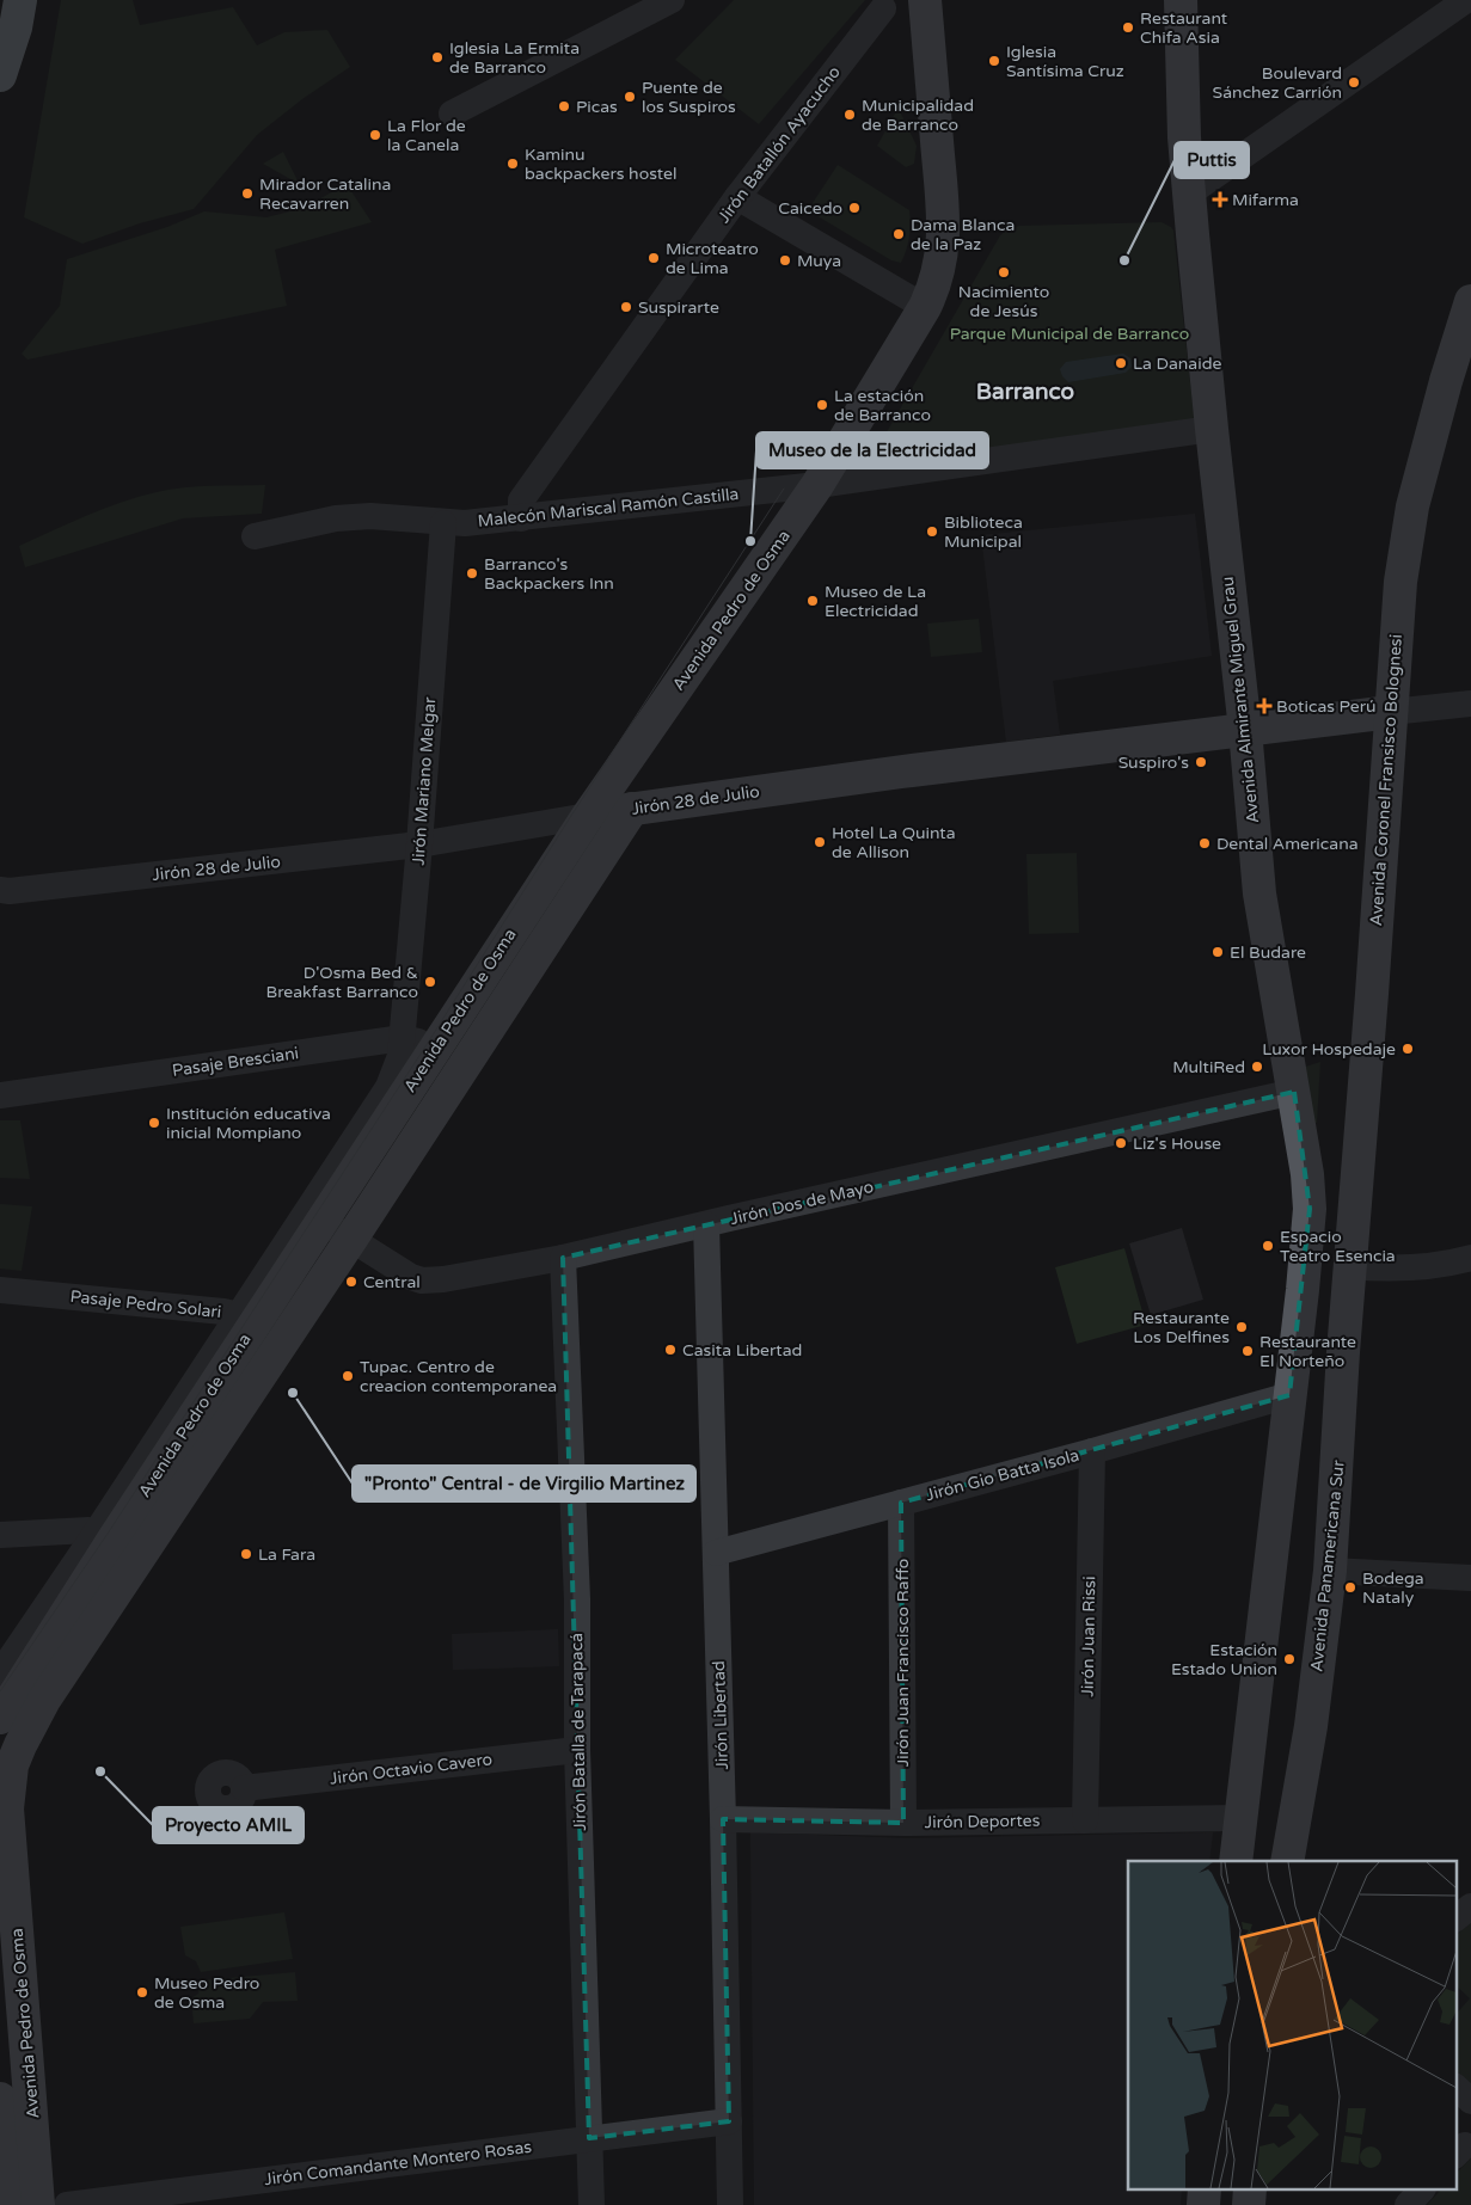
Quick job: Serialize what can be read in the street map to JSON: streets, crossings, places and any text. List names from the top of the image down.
{
  "streets": {
    "main road": [
      "Avenida Pedro de Osma",
      "Avenida Almirante Miguel Grau",
      "Avenida Coronel Fransisco Bolognesi",
      "Jirón 28 de Julio",
      "Avenida Panamericana Sur"
    ],
    "street": [
      "Jirón Batallón Ayacucho",
      "Malecón Mariscal Ramón Castilla",
      "Jirón Mariano Melgar",
      "Pasaje Bresciani",
      "Jirón Dos de Mayo",
      "Pasaje Pedro Solari",
      "Jirón Gio Batta Isola",
      "Jirón Juan Rissi",
      "Jirón Juan Francisco Raffo",
      "Jirón Libertad",
      "Jirón Batalla de Tarapacá",
      "Jirón Octavio Cavero",
      "Jirón Deportes",
      "Jirón Comandante Montero Rosas"
    ]
  },
  "crossings": [
    ["Jirón Batallón Ayacucho", "Malecón Mariscal Ramón Castilla"],
    ["Malecón Mariscal Ramón Castilla", "Avenida Pedro de Osma"],
    ["Malecón Mariscal Ramón Castilla", "Avenida Almirante Miguel Grau"],
    ["Malecón Mariscal Ramón Castilla", "Jirón Mariano Melgar"],
    ["Avenida Pedro de Osma", "Jirón Mariano Melgar"],
    ["Avenida Pedro de Osma", "Jirón 28 de Julio"],
    ["Avenida Pedro de Osma", "Pasaje Bresciani"],
    ["Avenida Pedro de Osma", "Jirón Dos de Mayo"],
    ["Avenida Pedro de Osma", "Pasaje Pedro Solari"],
    ["Avenida Almirante Miguel Grau", "Jirón 28 de Julio"],
    ["Avenida Almirante Miguel Grau", "Jirón Dos de Mayo"],
    ["Avenida Almirante Miguel Grau", "Jirón Gio Batta Isola"],
    ["Avenida Coronel Fransisco Bolognesi", "Jirón 28 de Julio"],
    ["Avenida Coronel Fransisco Bolognesi", "Avenida Panamericana Sur"],
    ["Jirón Mariano Melgar", "Jirón 28 de Julio"],
    ["Jirón Mariano Melgar", "Pasaje Bresciani"],
    ["Jirón Dos de Mayo", "Jirón Libertad"],
    ["Jirón Dos de Mayo", "Jirón Batalla de Tarapacá"],
    ["Jirón Gio Batta Isola", "Jirón Juan Rissi"],
    ["Jirón Gio Batta Isola", "Jirón Juan Francisco Raffo"],
    ["Jirón Gio Batta Isola", "Jirón Libertad"],
    ["Jirón Juan Rissi", "Jirón Deportes"],
    ["Jirón Juan Francisco Raffo", "Jirón Deportes"],
    ["Jirón Libertad", "Jirón Deportes"],
    ["Jirón Libertad", "Jirón Comandante Montero Rosas"],
    ["Jirón Batalla de Tarapacá", "Jirón Octavio Cavero"],
    ["Jirón Batalla de Tarapacá", "Jirón Comandante Montero Rosas"]
  ],
  "districts": ["Barranco"],
  "parks": ["Parque Municipal de Barranco"],
  "places": {
    "other": [
      "Restaurant Chifa Asia",
      "Iglesia La Ermita de Barranco",
      "Iglesia Santísima Cruz",
      "Boulevard Sánchez Carrión",
      "Puente de los Suspiros",
      "Picas",
      "Municipalidad de Barranco",
      "La Flor de la Canela",
      "Kaminu backpackers hostel",
      "Mirador Catalina Recavarren",
      "Caicedo",
      "Dama Blanca de la Paz",
      "Microteatro de Lima",
      "Muya",
      "Puttis",
      "Nacimiento de Jesús",
      "Suspirarte",
      "La Danaide",
      "La estación de Barranco",
      "Biblioteca Municipal",
      "Museo de la Electricidad",
      "Barranco's Backpackers Inn",
      "Museo de La Electricidad",
      "Suspiro's",
      "Hotel La Quinta de Allison",
      "Dental Americana",
      "El Budare",
      "D'Osma Bed & Breakfast Barranco",
      "Luxor Hospedaje",
      "MultiRed",
      "Institución educativa inicial Mompiano",
      "Liz's House",
      "Espacio Teatro Esencia",
      "Central",
      "Restaurante Los Delfines",
      "Casita Libertad",
      "Restaurante El Norteño",
      "Tupac. Centro de creacion contemporanea",
      "\"Pronto\" Central - de Virgilio Martinez",
      "La Fara",
      "Bodega Nataly",
      "Estación Estado Union",
      "Proyecto AMIL",
      "Museo Pedro de Osma"
    ],
    "health": ["Mifarma", "Boticas Perú"]
  }
}
